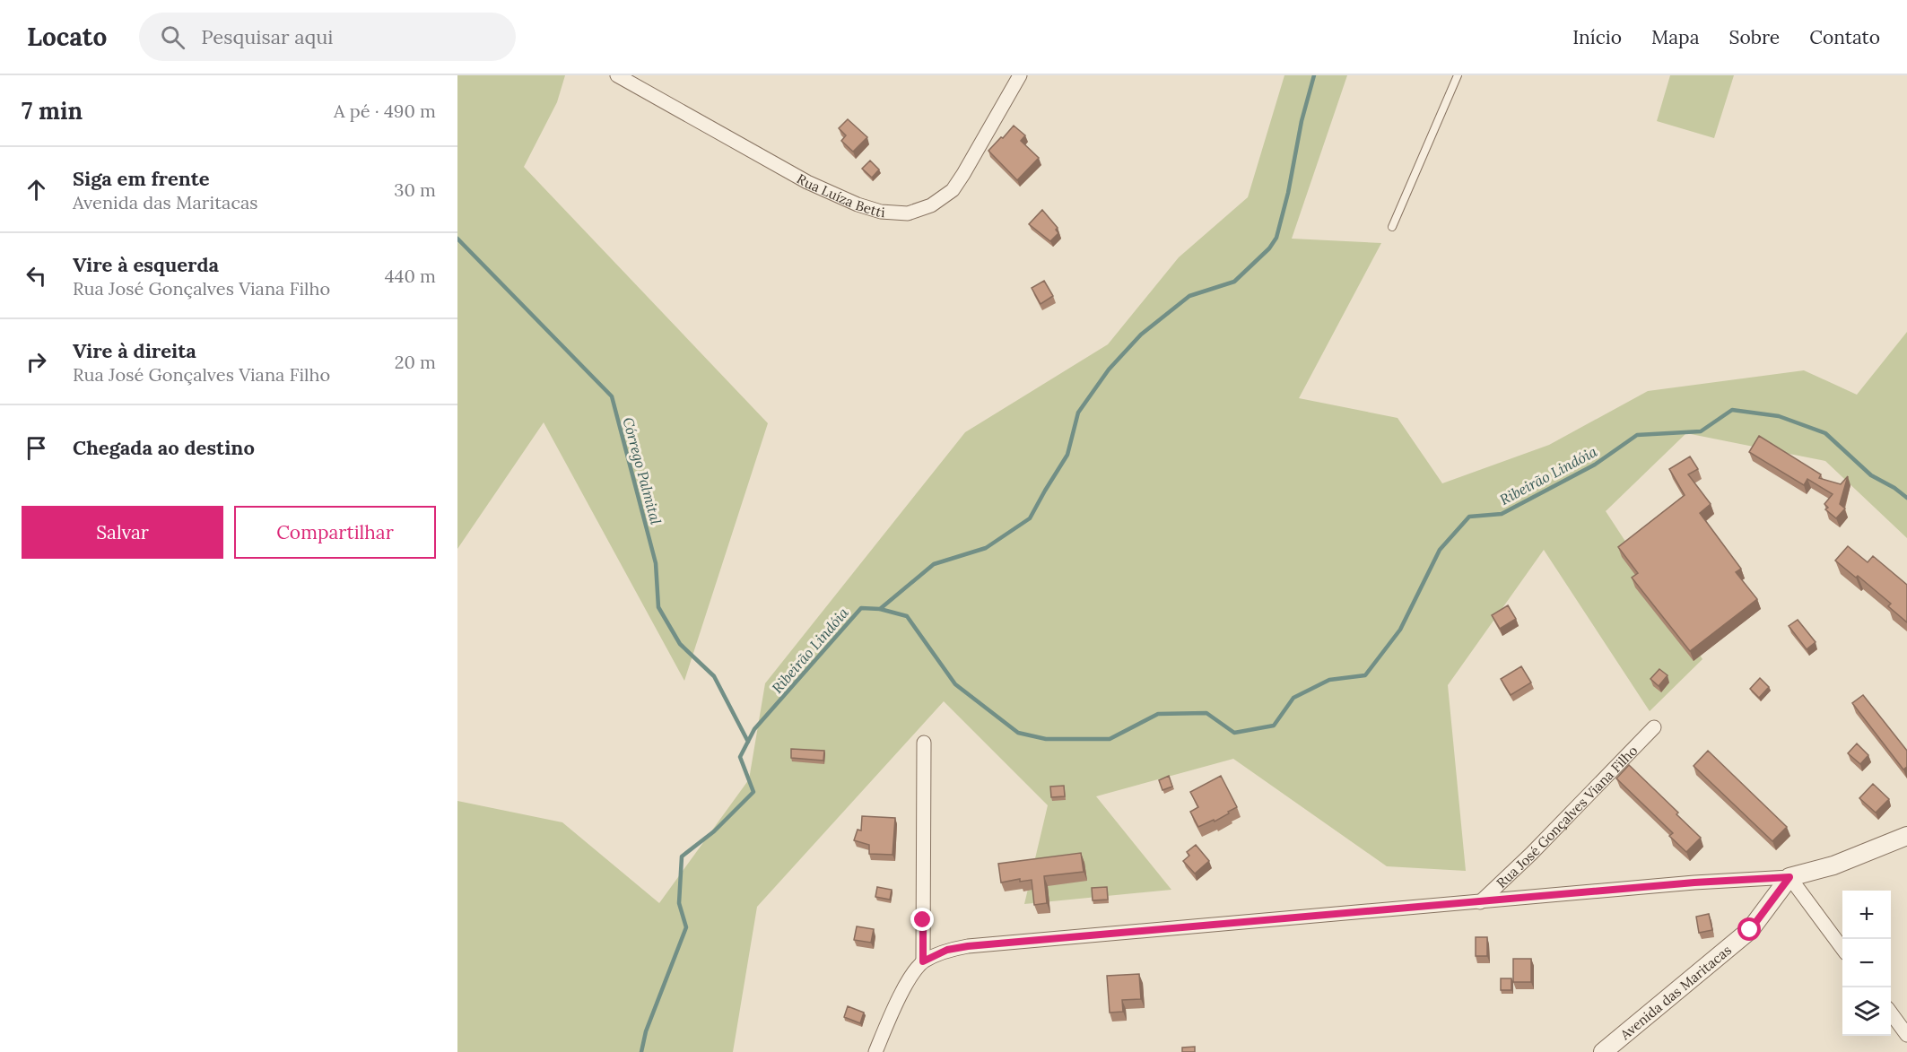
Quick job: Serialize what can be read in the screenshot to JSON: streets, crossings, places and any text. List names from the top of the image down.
{
  "streets": {
    "street": ["Rua Luíza Betti", "Rua José Gonçalves Viana Filho", "Avenida das Maritacas"]
  },
  "crossings": [
    ["Rua José Gonçalves Viana Filho", "Avenida das Maritacas"]
  ],
  "water": ["Córrego Palmital", "Ribeirão Lindóia"],
  "page": {
    "header": "Locato",
    "search": "Pesquisar aqui",
    "nav": [
      "Início",
      "Mapa",
      "Sobre",
      "Contato"
    ],
    "heading": ["7 min", "A pé · 490 m"],
    "list": [
      ["Siga em frente", "Avenida das Maritacas", "30 m"],
      ["Vire à esquerda", "Rua José Gonçalves Viana Filho", "440 m"],
      ["Vire à direita", "Rua José Gonçalves Viana Filho", "20 m"],
      "Chegada ao destino"
    ],
    "buttons": ["Salvar", "Compartilhar"],
    "map_buttons": ["+", "−"]
  }
}
